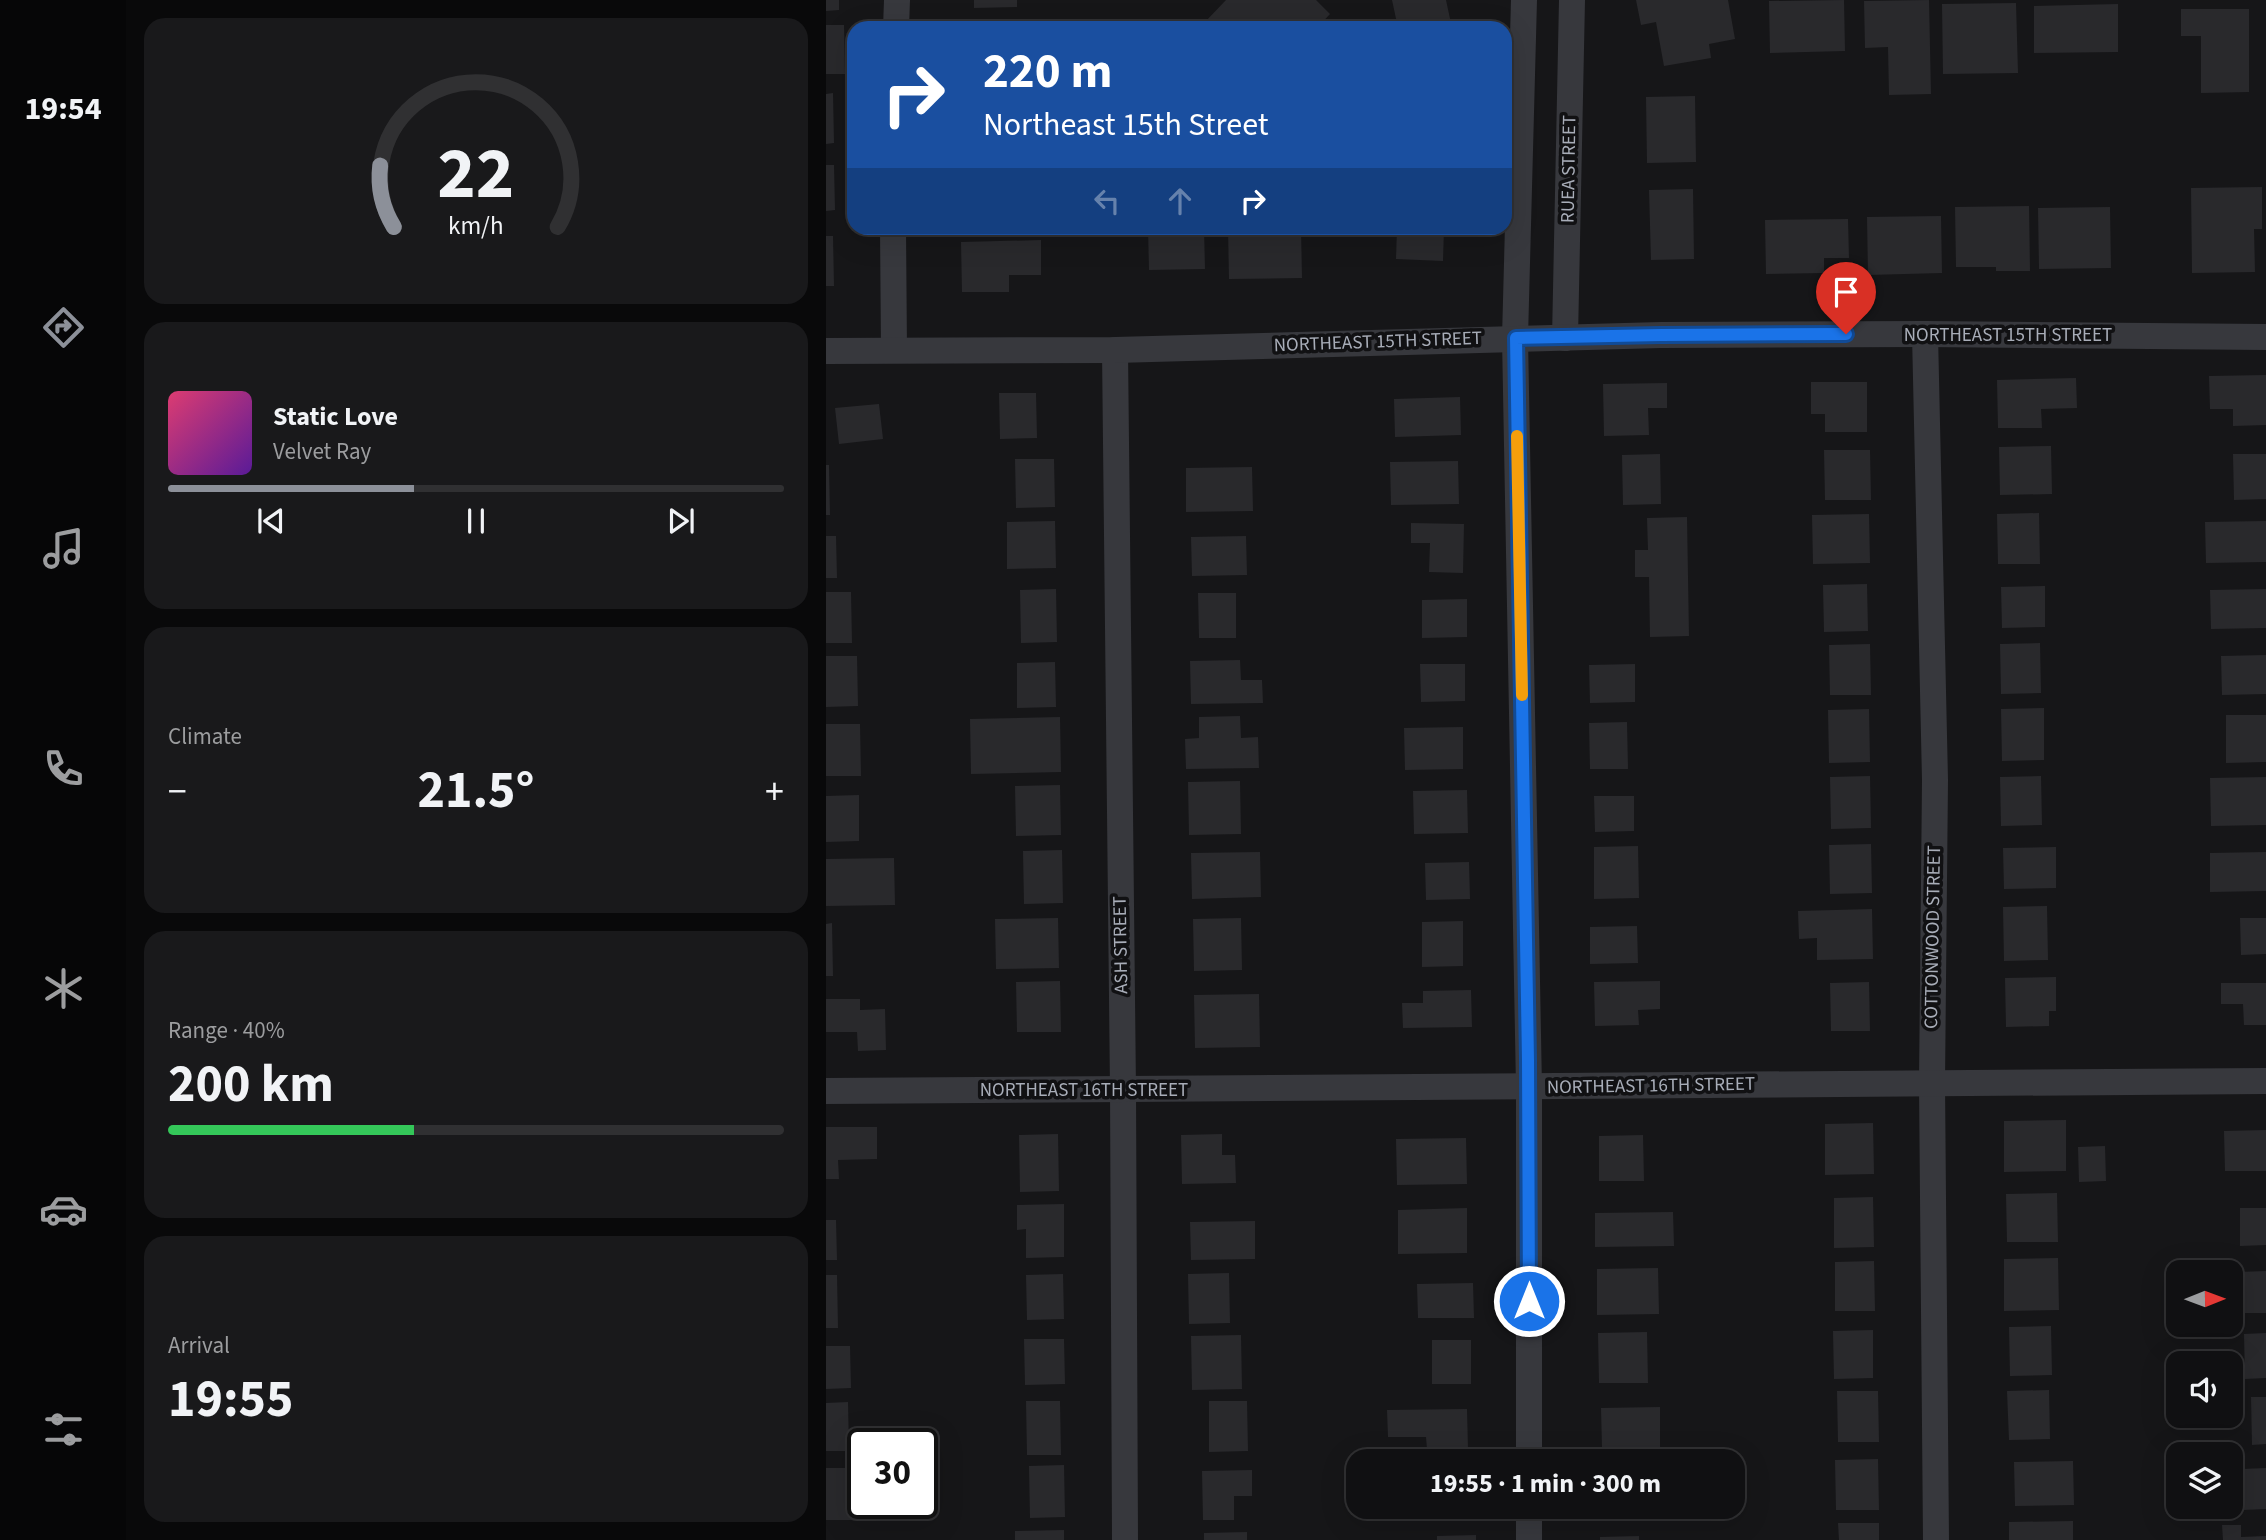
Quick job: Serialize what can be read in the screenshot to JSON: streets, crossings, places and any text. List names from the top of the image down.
{
  "streets": {
    "street": [
      "RUEA STREET",
      "NORTHEAST 15TH STREET",
      "COTTONWOOD STREET",
      "ASH STREET",
      "NORTHEAST 16TH STREET"
    ]
  },
  "crossings": [
    ["RUEA STREET", "NORTHEAST 15TH STREET"],
    ["NORTHEAST 15TH STREET", "COTTONWOOD STREET"],
    ["NORTHEAST 15TH STREET", "ASH STREET"],
    ["COTTONWOOD STREET", "NORTHEAST 16TH STREET"],
    ["ASH STREET", "NORTHEAST 16TH STREET"]
  ],
  "north": "right",
  "page": {
    "tabs": "19:54",
    "turn": ["220 m", "Northeast 15th Street"],
    "song": ["Static Love", "Velvet Ray"],
    "tile": [
      "Climate",
      ["Range · 40%", "200 km"],
      ["Arrival", "19:55"]
    ],
    "heat": ["−", "21.5°", "+"],
    "limit": "30",
    "trip": "19:55 · 1 min · 300 m",
    "gauge": ["22", "km/h"]
  }
}
